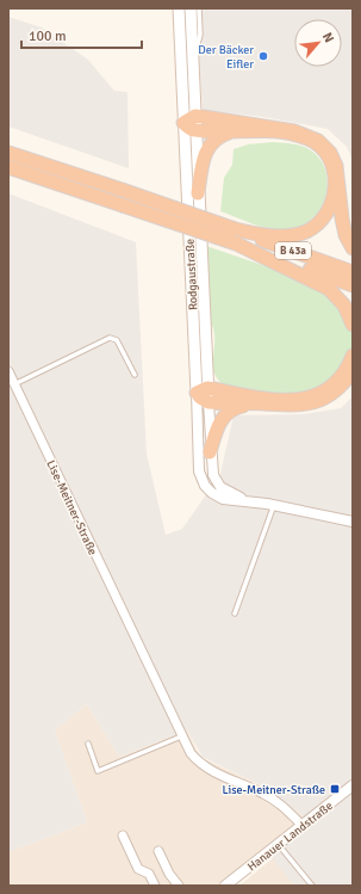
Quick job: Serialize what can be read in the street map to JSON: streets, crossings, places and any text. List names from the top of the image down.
{
  "streets": {
    "highway": ["B 43a"],
    "main road": ["Rodgaustraße"],
    "street": ["Lise-Meitner-Straße", "Hanauer Landstraße"]
  },
  "crossings": [
    ["Lise-Meitner-Straße", "Hanauer Landstraße"]
  ],
  "places": {
    "other": ["Der Bäcker Eifler"],
    "transit": ["Lise-Meitner-Straße"]
  },
  "scale_bar": "100 m",
  "north": "top right"
}
